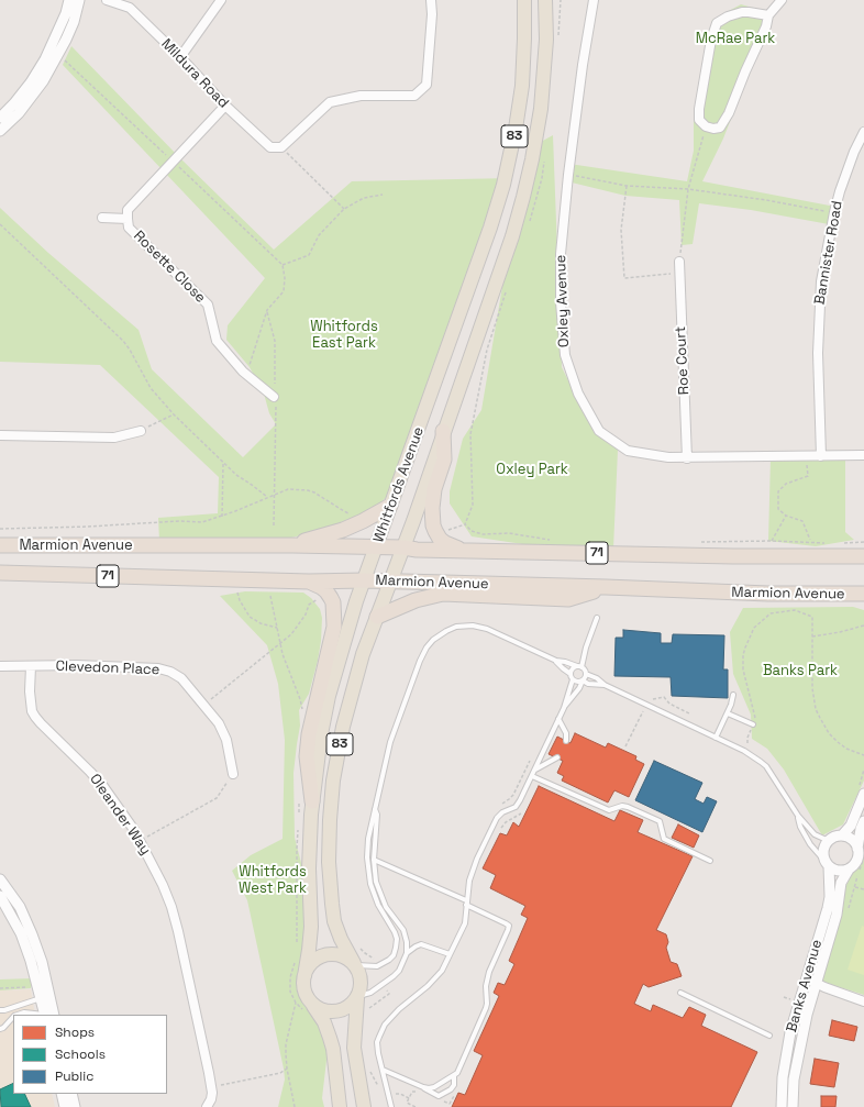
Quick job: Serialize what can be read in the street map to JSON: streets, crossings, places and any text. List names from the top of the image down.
{
  "streets": {
    "highway": ["Marmion Avenue", "71"],
    "main road": ["83", "Whitfords Avenue"],
    "street": [
      "Mildura Road",
      "Bannister Road",
      "Rosette Close",
      "Oxley Avenue",
      "Roe Court",
      "Clevedon Place",
      "Oleander Way",
      "Banks Avenue"
    ]
  },
  "crossings": [
    ["Mildura Road", "Rosette Close"],
    ["83", "Whitfords Avenue"],
    ["Bannister Road", "Oxley Avenue"],
    ["Oxley Avenue", "Roe Court"],
    ["Whitfords Avenue", "Marmion Avenue"],
    ["Clevedon Place", "Oleander Way"]
  ],
  "parks": [
    "McRae Park",
    "Whitfords East Park",
    "Oxley Park",
    "Banks Park",
    "Whitfords West Park"
  ],
  "legend": ["Shops", "Schools", "Public"]
}
